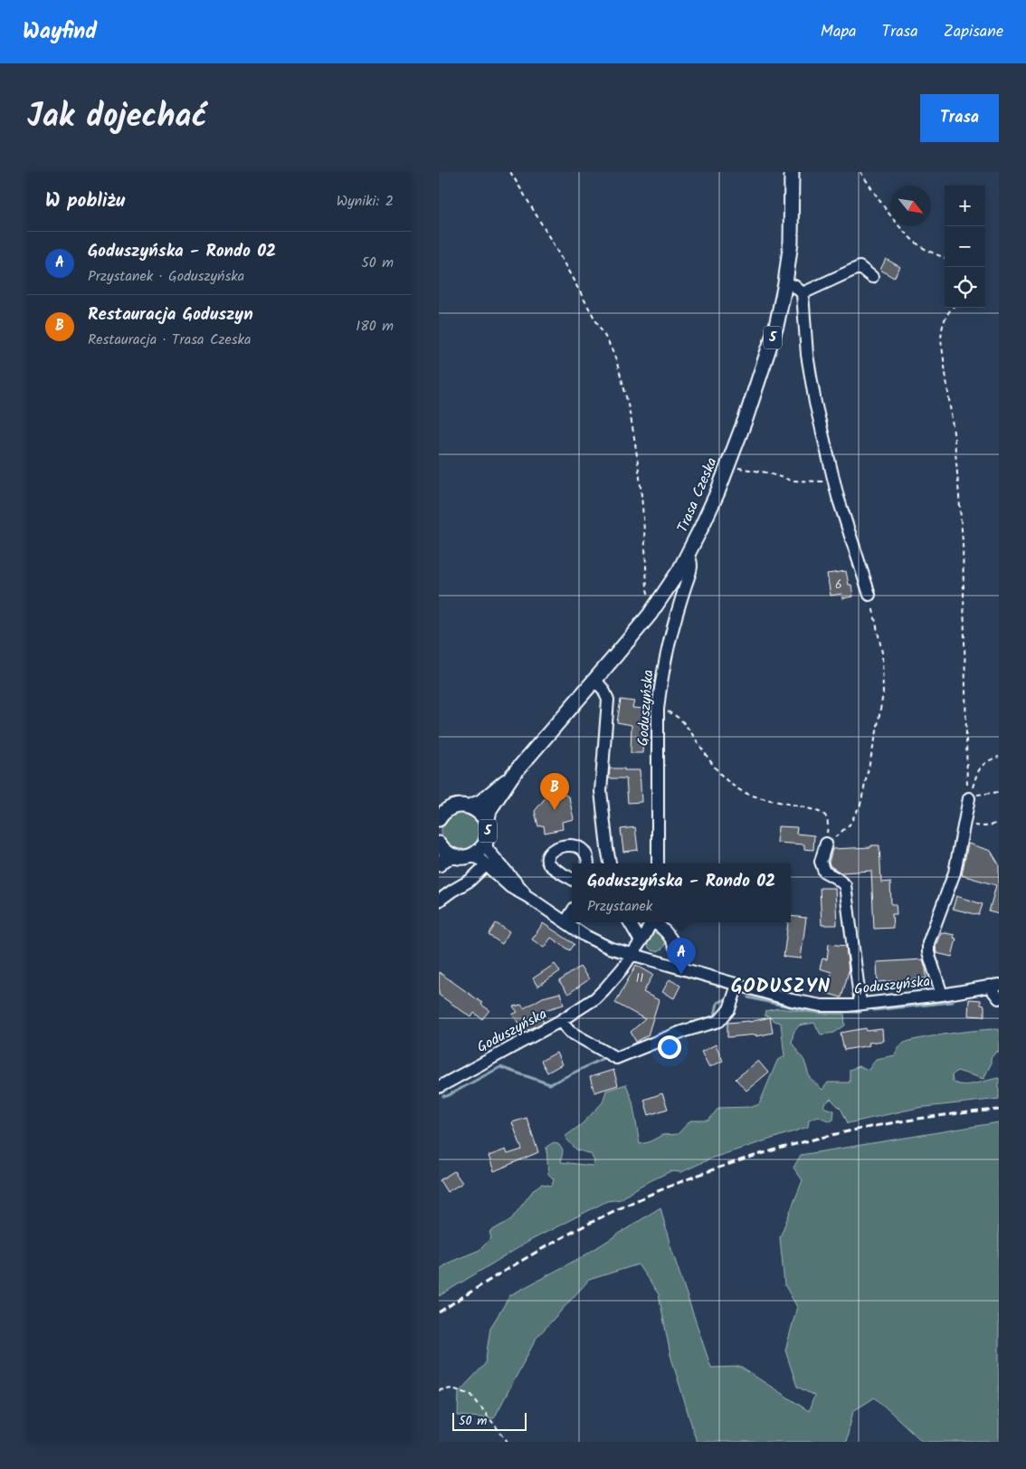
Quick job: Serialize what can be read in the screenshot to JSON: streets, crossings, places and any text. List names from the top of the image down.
{
  "streets": {
    "main road": ["5", "Trasa Czeska"],
    "street": ["Goduszyńska"]
  },
  "crossings": [
    ["5", "Trasa Czeska"],
    ["5", "Goduszyńska"],
    ["Trasa Czeska", "Goduszyńska"]
  ],
  "districts": ["GODUSZYN"],
  "house_numbers": ["6", "11"],
  "scale_bar": "50 m",
  "north": "bottom right",
  "page": {
    "header": "Wayfind",
    "nav": ["Mapa", "Trasa", "Zapisane"],
    "title": "Jak dojechać",
    "buttons": "Trasa",
    "heading": ["W pobliżu", "Wyniki: 2"],
    "map_buttons": ["+", "−"],
    "list": [
      {
        "mark": "A",
        "name": "Goduszyńska - Rondo 02",
        "note": "Przystanek · Goduszyńska",
        "value": "50 m"
      },
      {
        "mark": "B",
        "name": "Restauracja Goduszyn",
        "note": "Restauracja · Trasa Czeska",
        "value": "180 m"
      }
    ],
    "pins": ["B", "A"],
    "popup": ["Goduszyńska - Rondo 02", "Przystanek"],
    "scale": "50 m"
  }
}
